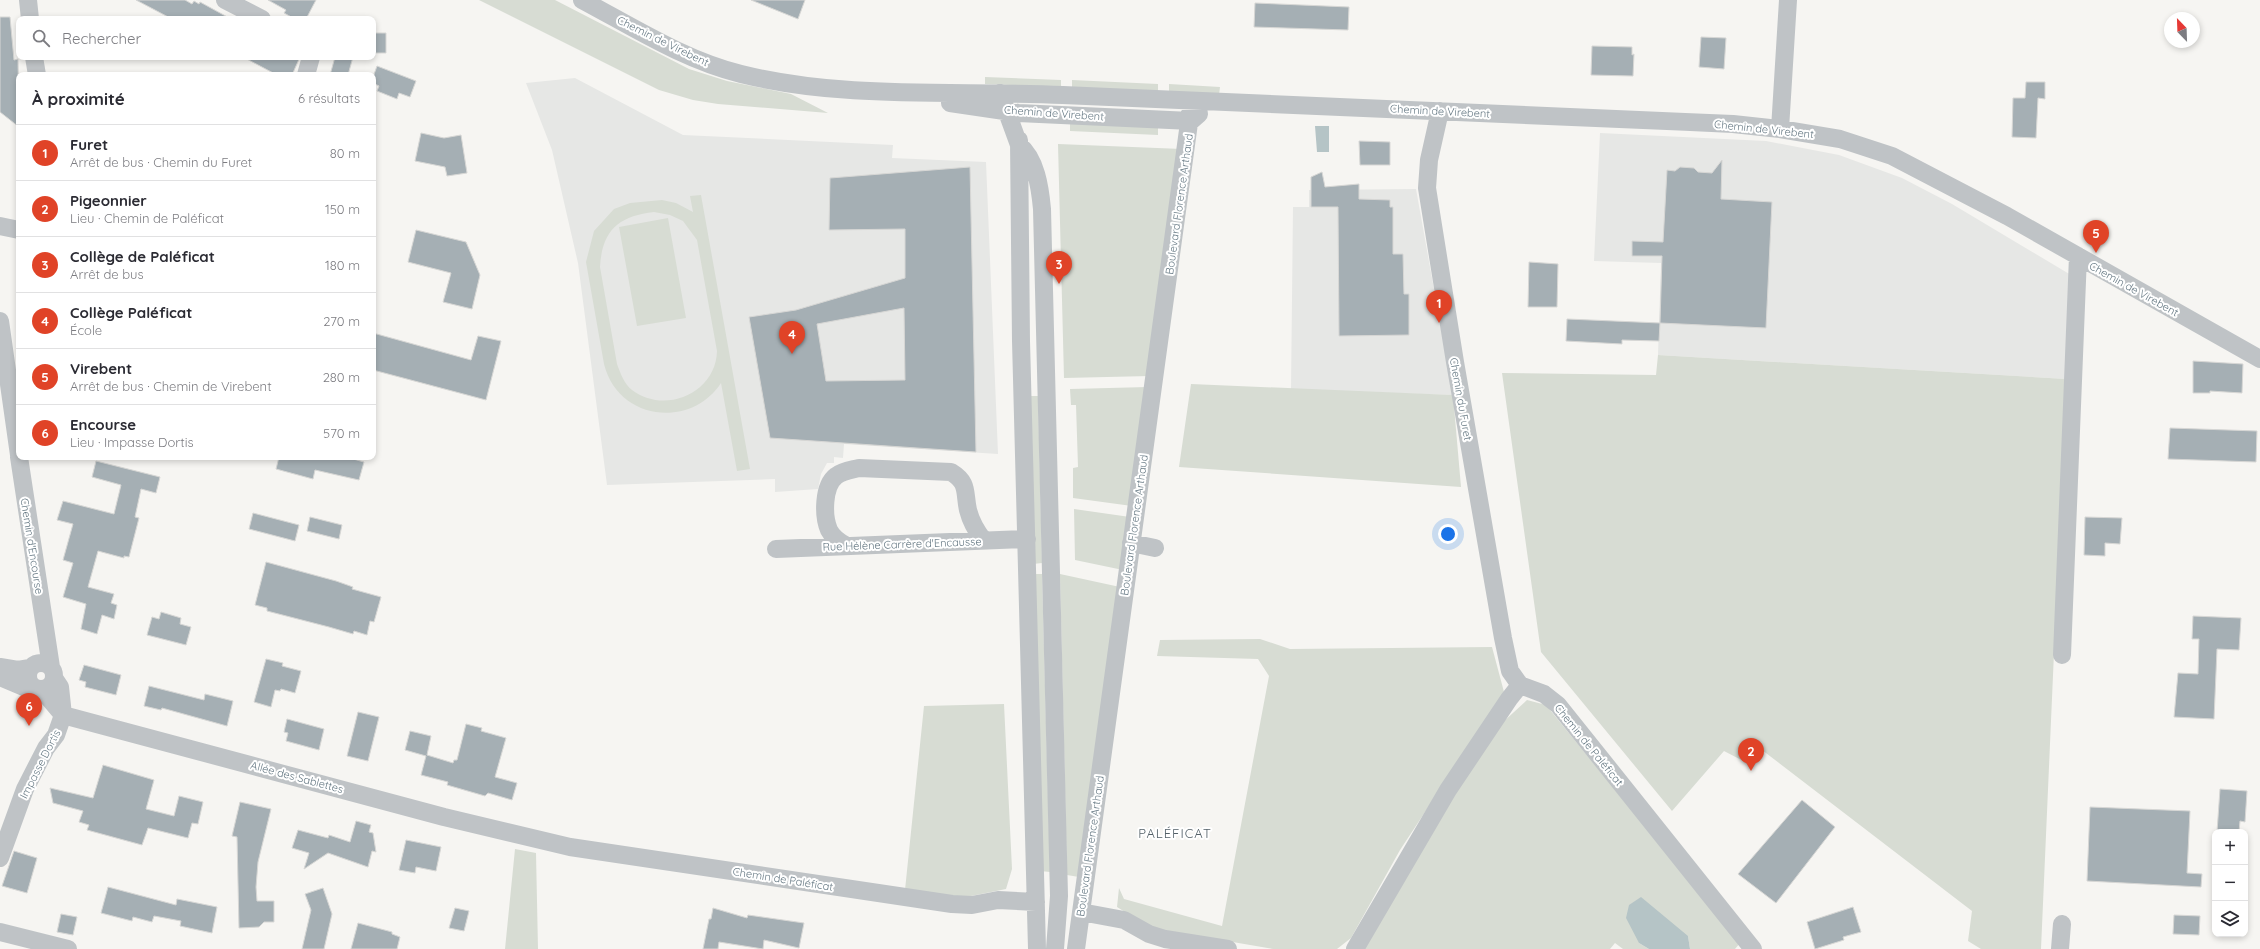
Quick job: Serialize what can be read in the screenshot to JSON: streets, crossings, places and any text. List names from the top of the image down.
{
  "streets": {
    "street": [
      "Chemin de Virebent",
      "Boulevard Florence Arthaud",
      "Chemin du Furet",
      "Rue Hélène Carrère d'Encausse",
      "Chemin d'Encourse",
      "Chemin de Paléficat",
      "Impasse Dortis",
      "Allée des Sablettes"
    ]
  },
  "crossings": [
    ["Chemin de Virebent", "Boulevard Florence Arthaud"],
    ["Chemin de Virebent", "Chemin du Furet"],
    ["Chemin du Furet", "Chemin de Paléficat"],
    ["Chemin de Paléficat", "Allée des Sablettes"],
    ["Impasse Dortis", "Allée des Sablettes"]
  ],
  "districts": ["PALÉFICAT"],
  "north": "top left",
  "page": {
    "search": "Rechercher",
    "heading": ["À proximité", "6 résultats"],
    "list": [
      {
        "mark": "1",
        "name": "Furet",
        "note": "Arrêt de bus · Chemin du Furet",
        "value": "80 m"
      },
      {
        "mark": "2",
        "name": "Pigeonnier",
        "note": "Lieu · Chemin de Paléficat",
        "value": "150 m"
      },
      {
        "mark": "3",
        "name": "Collège de Paléficat",
        "note": "Arrêt de bus",
        "value": "180 m"
      },
      {
        "mark": "4",
        "name": "Collège Paléficat",
        "note": "École",
        "value": "270 m"
      },
      {
        "mark": "5",
        "name": "Virebent",
        "note": "Arrêt de bus · Chemin de Virebent",
        "value": "280 m"
      },
      {
        "mark": "6",
        "name": "Encourse",
        "note": "Lieu · Impasse Dortis",
        "value": "570 m"
      }
    ],
    "pins": [
      "5",
      "3",
      "1",
      "4",
      "6",
      "2"
    ],
    "map_buttons": ["+", "−"]
  }
}
